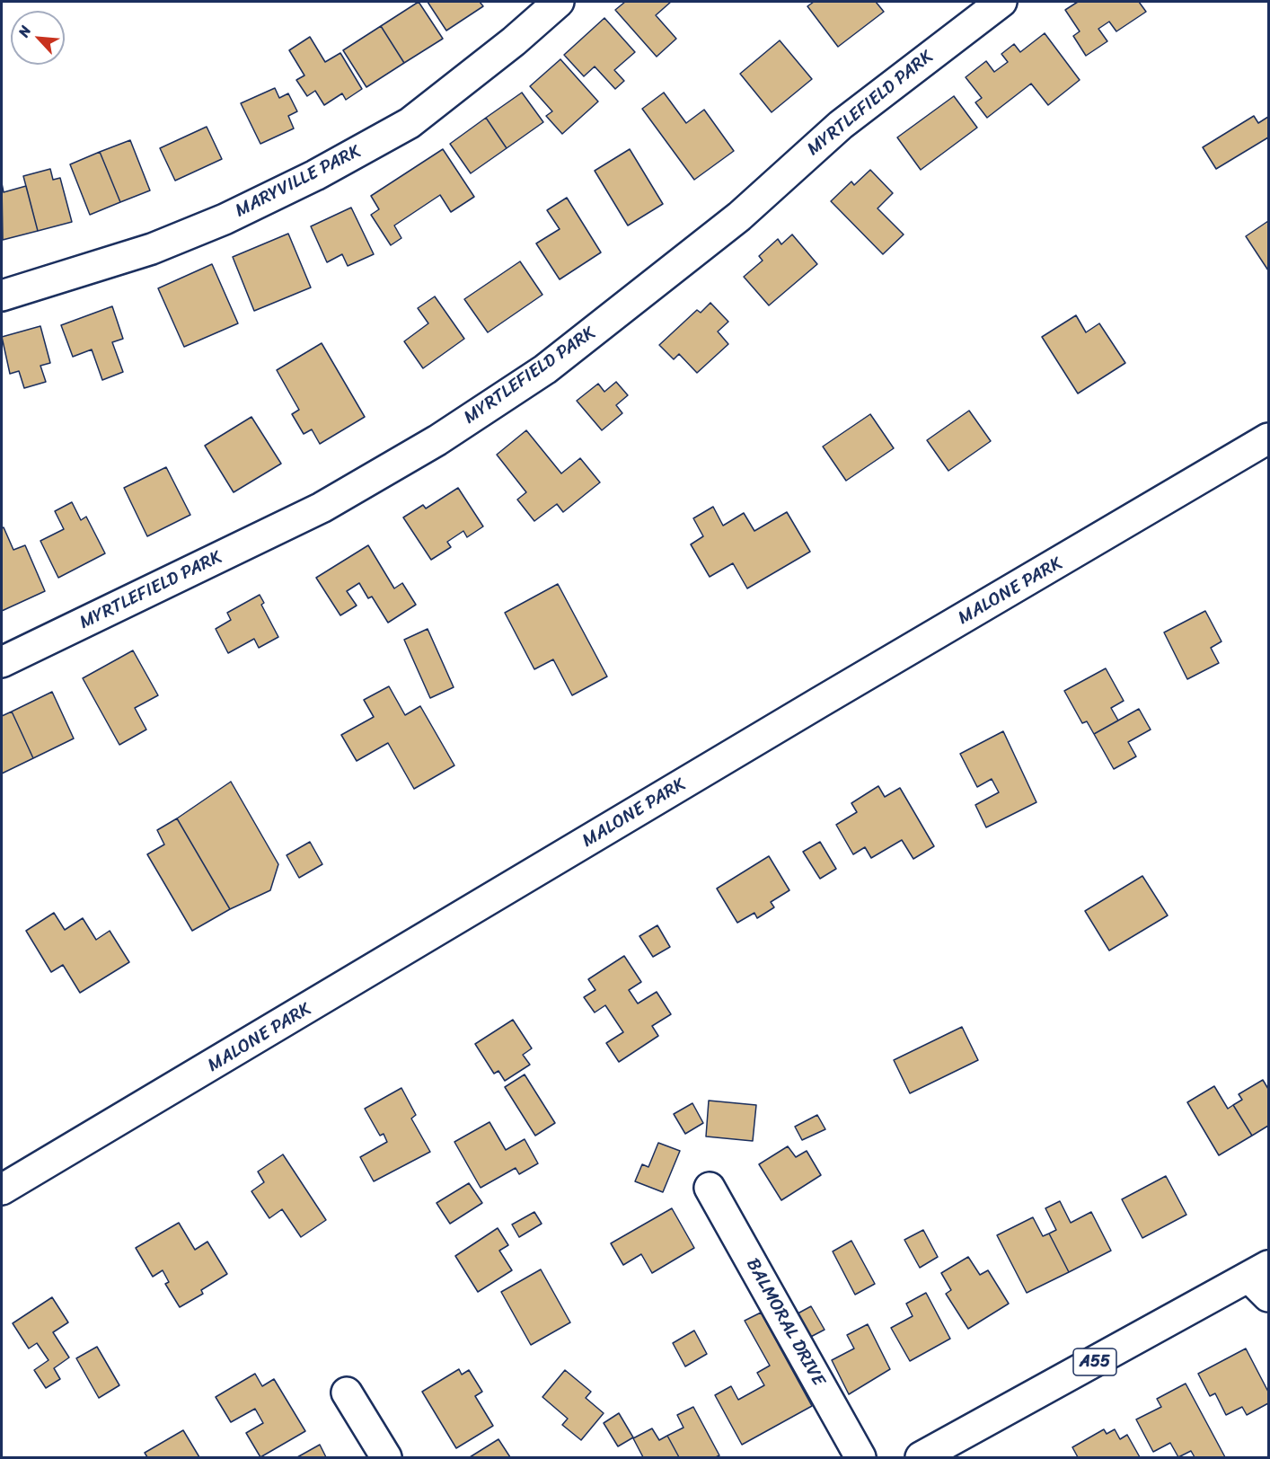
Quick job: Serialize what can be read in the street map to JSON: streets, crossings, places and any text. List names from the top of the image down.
{
  "streets": {
    "main road": [
      "MYRTLEFIELD PARK",
      "MARYVILLE PARK",
      "MALONE PARK",
      "BALMORAL DRIVE",
      "A55"
    ]
  },
  "north": "top left"
}
